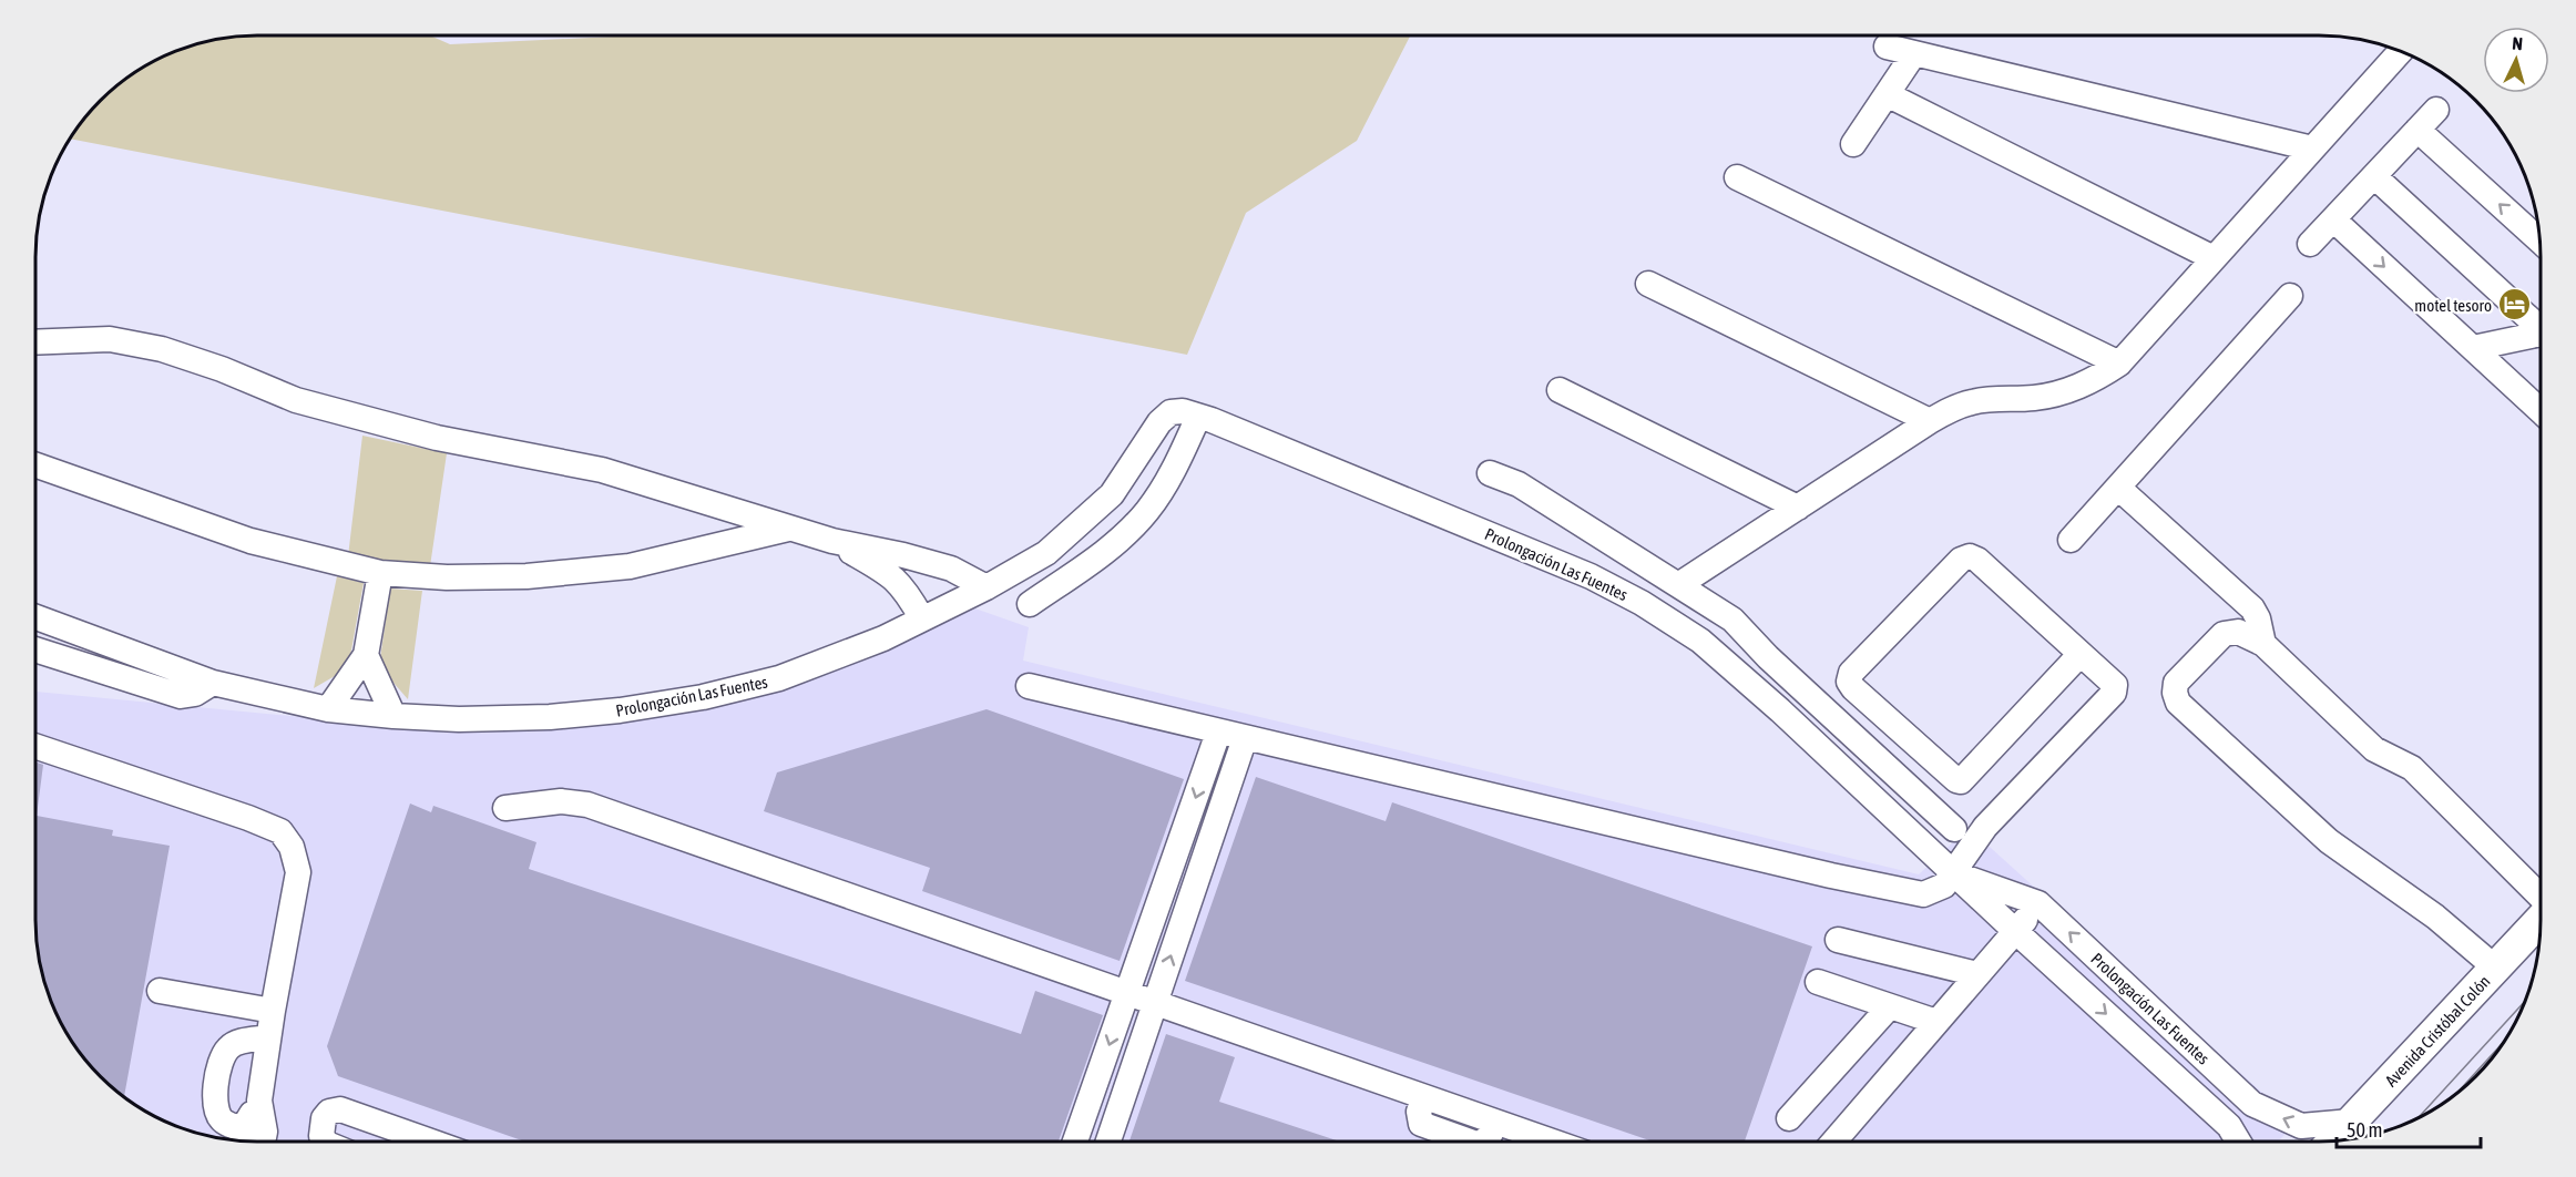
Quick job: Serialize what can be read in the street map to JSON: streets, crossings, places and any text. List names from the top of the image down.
{
  "streets": {
    "main road": ["Avenida Cristóbal Colón"],
    "street": ["Prolongación Las Fuentes"]
  },
  "crossings": [
    ["Prolongación Las Fuentes", "Avenida Cristóbal Colón"]
  ],
  "places": {
    "hotel": ["motel tesoro"]
  },
  "scale_bar": "50 m",
  "north": "top"
}
